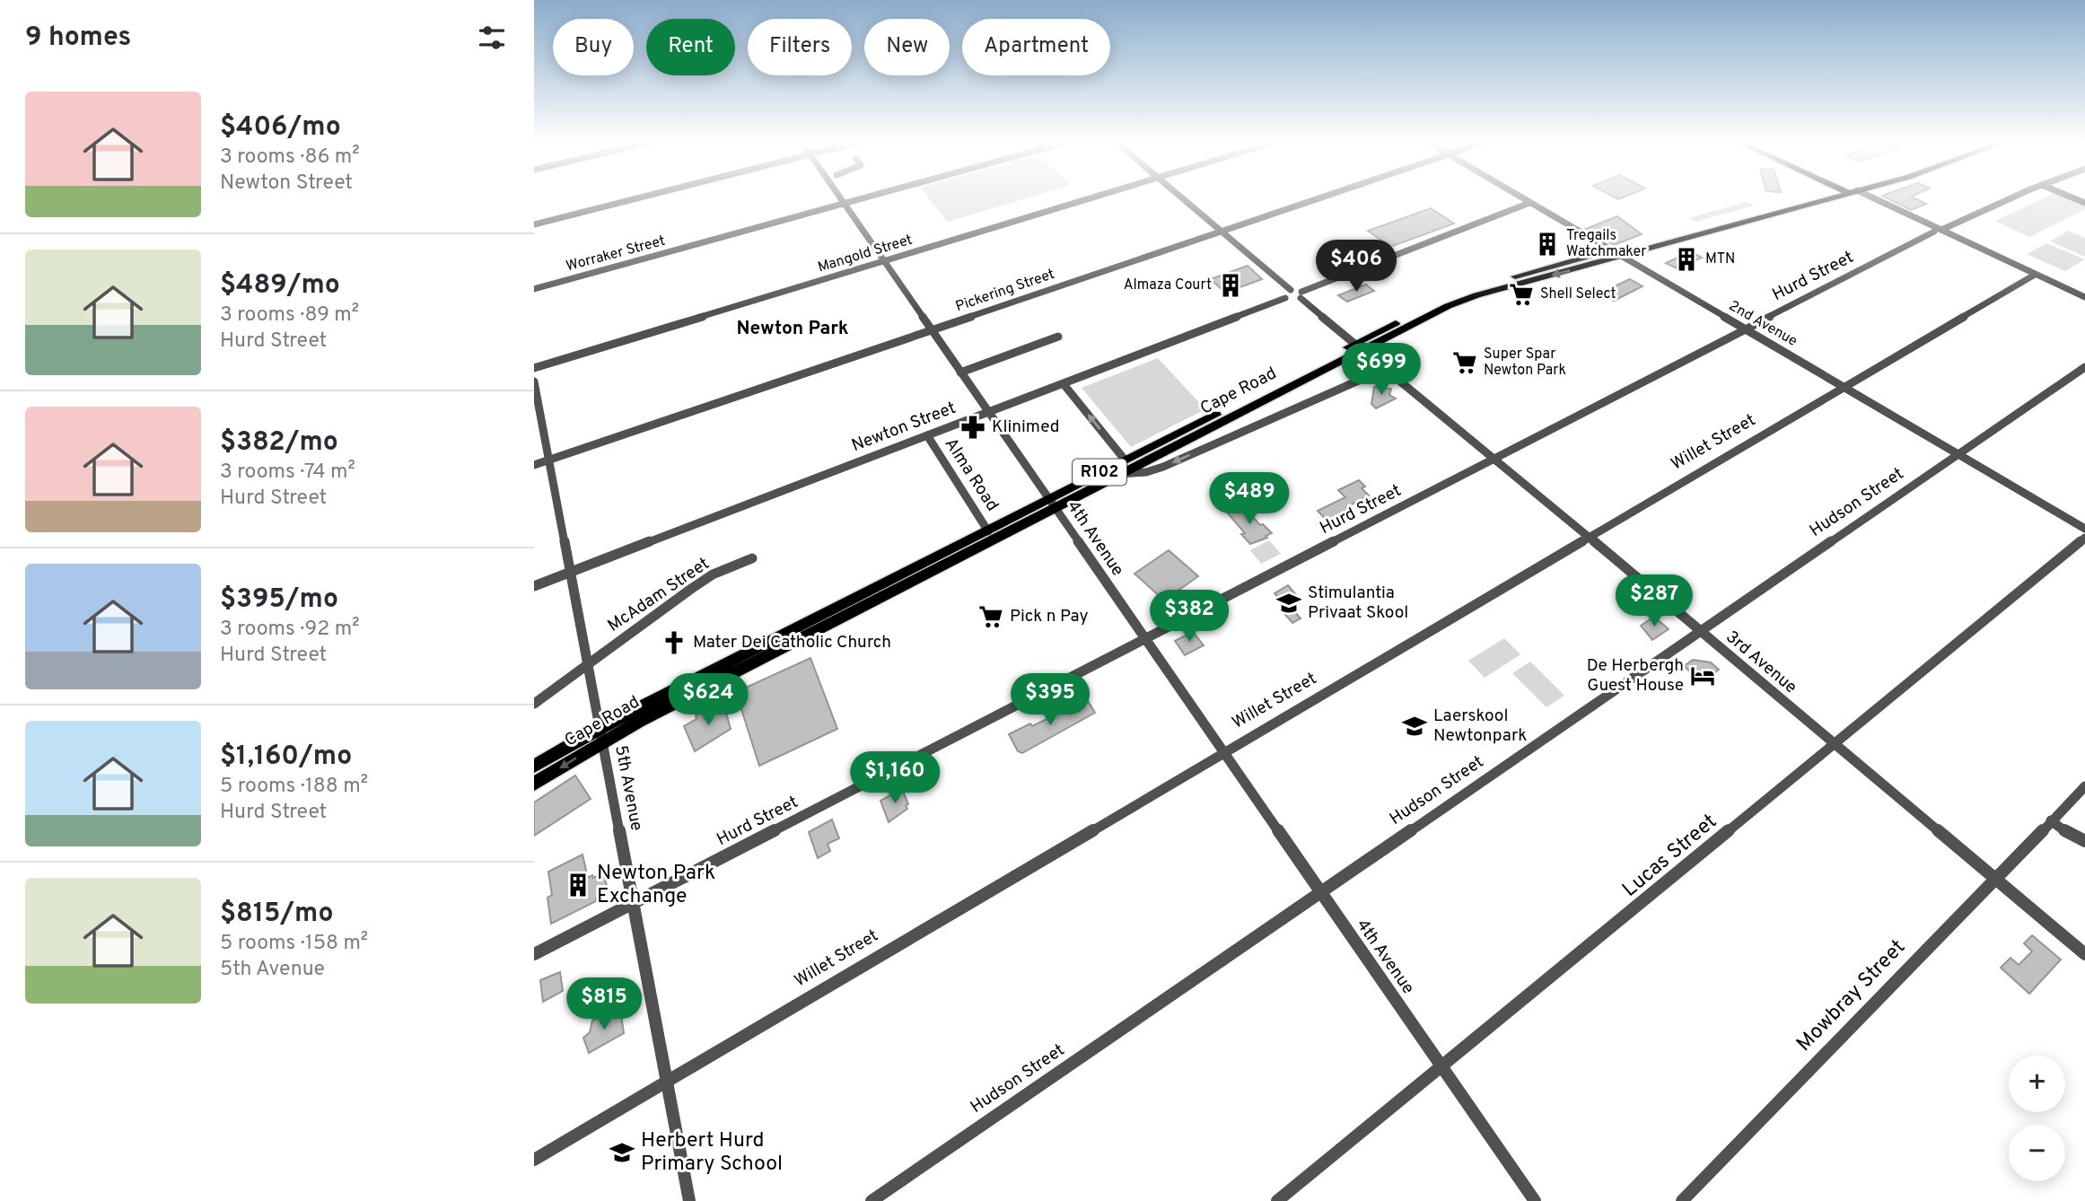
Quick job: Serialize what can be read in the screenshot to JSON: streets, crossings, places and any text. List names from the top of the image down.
{
  "streets": {
    "main road": ["Cape Road", "R102"],
    "street": [
      "Worraker Street",
      "Mangold Street",
      "Hurd Street",
      "Pickering Street",
      "2nd Avenue",
      "Newton Street",
      "Willet Street",
      "Alma Road",
      "Hudson Street",
      "4th Avenue",
      "McAdam Street",
      "3rd Avenue",
      "5th Avenue",
      "Lucas Street",
      "Mowbray Street"
    ]
  },
  "crossings": [
    ["Worraker Street", "4th Avenue"],
    ["Mangold Street", "4th Avenue"],
    ["Hurd Street", "2nd Avenue"],
    ["Hurd Street", "4th Avenue"],
    ["Hurd Street", "3rd Avenue"],
    ["Hurd Street", "5th Avenue"],
    ["Pickering Street", "4th Avenue"],
    ["Pickering Street", "5th Avenue"],
    ["2nd Avenue", "Cape Road"],
    ["2nd Avenue", "Willet Street"],
    ["2nd Avenue", "Hudson Street"],
    ["Cape Road", "Alma Road"],
    ["Cape Road", "4th Avenue"],
    ["Cape Road", "3rd Avenue"],
    ["Cape Road", "5th Avenue"],
    ["Newton Street", "Alma Road"],
    ["Newton Street", "4th Avenue"],
    ["Newton Street", "5th Avenue"],
    ["Willet Street", "4th Avenue"],
    ["Willet Street", "3rd Avenue"],
    ["Willet Street", "5th Avenue"],
    ["Hudson Street", "4th Avenue"],
    ["Hudson Street", "3rd Avenue"],
    ["4th Avenue", "Lucas Street"],
    ["McAdam Street", "5th Avenue"],
    ["3rd Avenue", "Lucas Street"],
    ["3rd Avenue", "Mowbray Street"]
  ],
  "districts": ["Newton Park"],
  "places": {
    "building": [
      "Tregails Watchmaker",
      "MTN",
      "Almaza Court",
      "Newton Park Exchange"
    ],
    "supermarket": ["Shell Select", "Super Spar Newton Park", "Pick n Pay"],
    "pharmacy": ["Klinimed"],
    "school or university": ["Stimulantia Privaat Skool", "Laerskool Newtonpark", "Herbert Hurd Primary School"],
    "church": ["Mater Dei Catholic Church"],
    "hotel": ["De Herbergh Guest House"]
  },
  "page": {
    "heading": "9 homes",
    "chip": [
      "Buy",
      "Rent",
      "Filters",
      "New",
      "Apartment"
    ],
    "list": [
      {
        "name": "$406/mo",
        "note": "3 rooms · 86 m² · Newton Street"
      },
      {
        "name": "$489/mo",
        "note": "3 rooms · 89 m² · Hurd Street"
      },
      {
        "name": "$382/mo",
        "note": "3 rooms · 74 m² · Hurd Street"
      },
      {
        "name": "$395/mo",
        "note": "3 rooms · 92 m² · Hurd Street"
      },
      {
        "name": "$1,160/mo",
        "note": "5 rooms · 188 m² · Hurd Street"
      },
      {
        "name": "$815/mo",
        "note": "5 rooms · 158 m² · 5th Avenue"
      }
    ],
    "price": [
      "$406",
      "$699",
      "$489",
      "$287",
      "$382",
      "$624",
      "$395",
      "$1,160",
      "$815"
    ],
    "map_buttons": ["+", "−"]
  }
}
